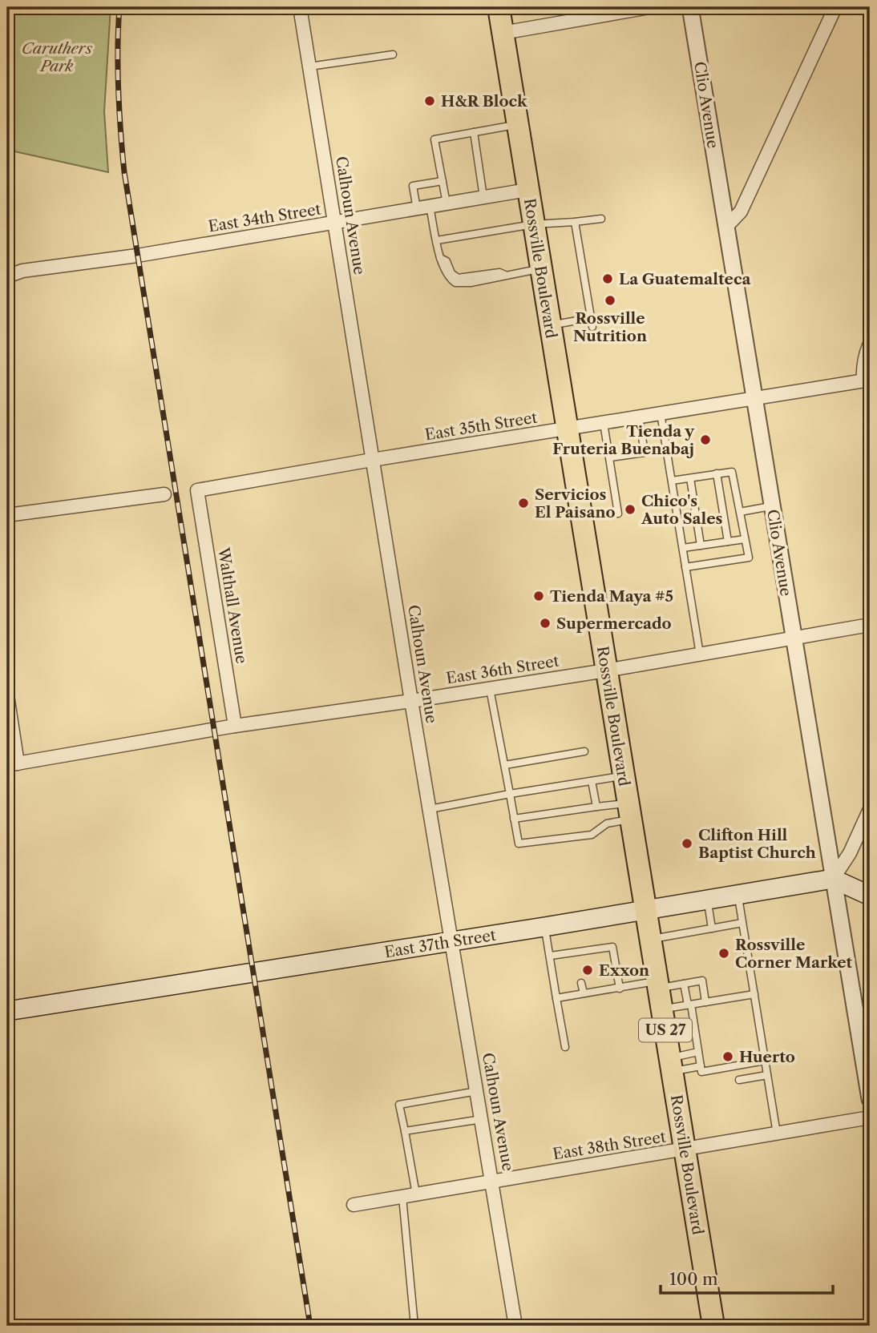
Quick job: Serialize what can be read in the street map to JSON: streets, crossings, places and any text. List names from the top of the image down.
{
  "streets": {
    "highway": ["Rossville Boulevard", "US 27"],
    "main road": ["East 37th Street"],
    "street": [
      "Clio Avenue",
      "Calhoun Avenue",
      "East 34th Street",
      "East 35th Street",
      "Walthall Avenue",
      "East 36th Street",
      "East 38th Street"
    ]
  },
  "crossings": [
    ["Clio Avenue", "East 35th Street"],
    ["Clio Avenue", "East 36th Street"],
    ["Clio Avenue", "East 37th Street"],
    ["Calhoun Avenue", "East 34th Street"],
    ["Calhoun Avenue", "East 35th Street"],
    ["Calhoun Avenue", "East 36th Street"],
    ["Calhoun Avenue", "East 37th Street"],
    ["Calhoun Avenue", "East 38th Street"],
    ["East 34th Street", "Rossville Boulevard"],
    ["Rossville Boulevard", "East 35th Street"],
    ["Rossville Boulevard", "East 36th Street"],
    ["Rossville Boulevard", "East 37th Street"],
    ["Rossville Boulevard", "East 38th Street"],
    ["East 35th Street", "Walthall Avenue"],
    ["Walthall Avenue", "East 36th Street"]
  ],
  "parks": ["Caruthers Park"],
  "places": [
    "H&R Block",
    "La Guatemalteca",
    "Rossville Nutrition",
    "Tienda y Fruteria Buenabaj",
    "Servicios El Paisano",
    "Chico's Auto Sales",
    "Tienda Maya #5",
    "Supermercado",
    "Clifton Hill Baptist Church",
    "Rossville Corner Market",
    "Exxon",
    "Huerto"
  ],
  "scale_bar": "100 m"
}
